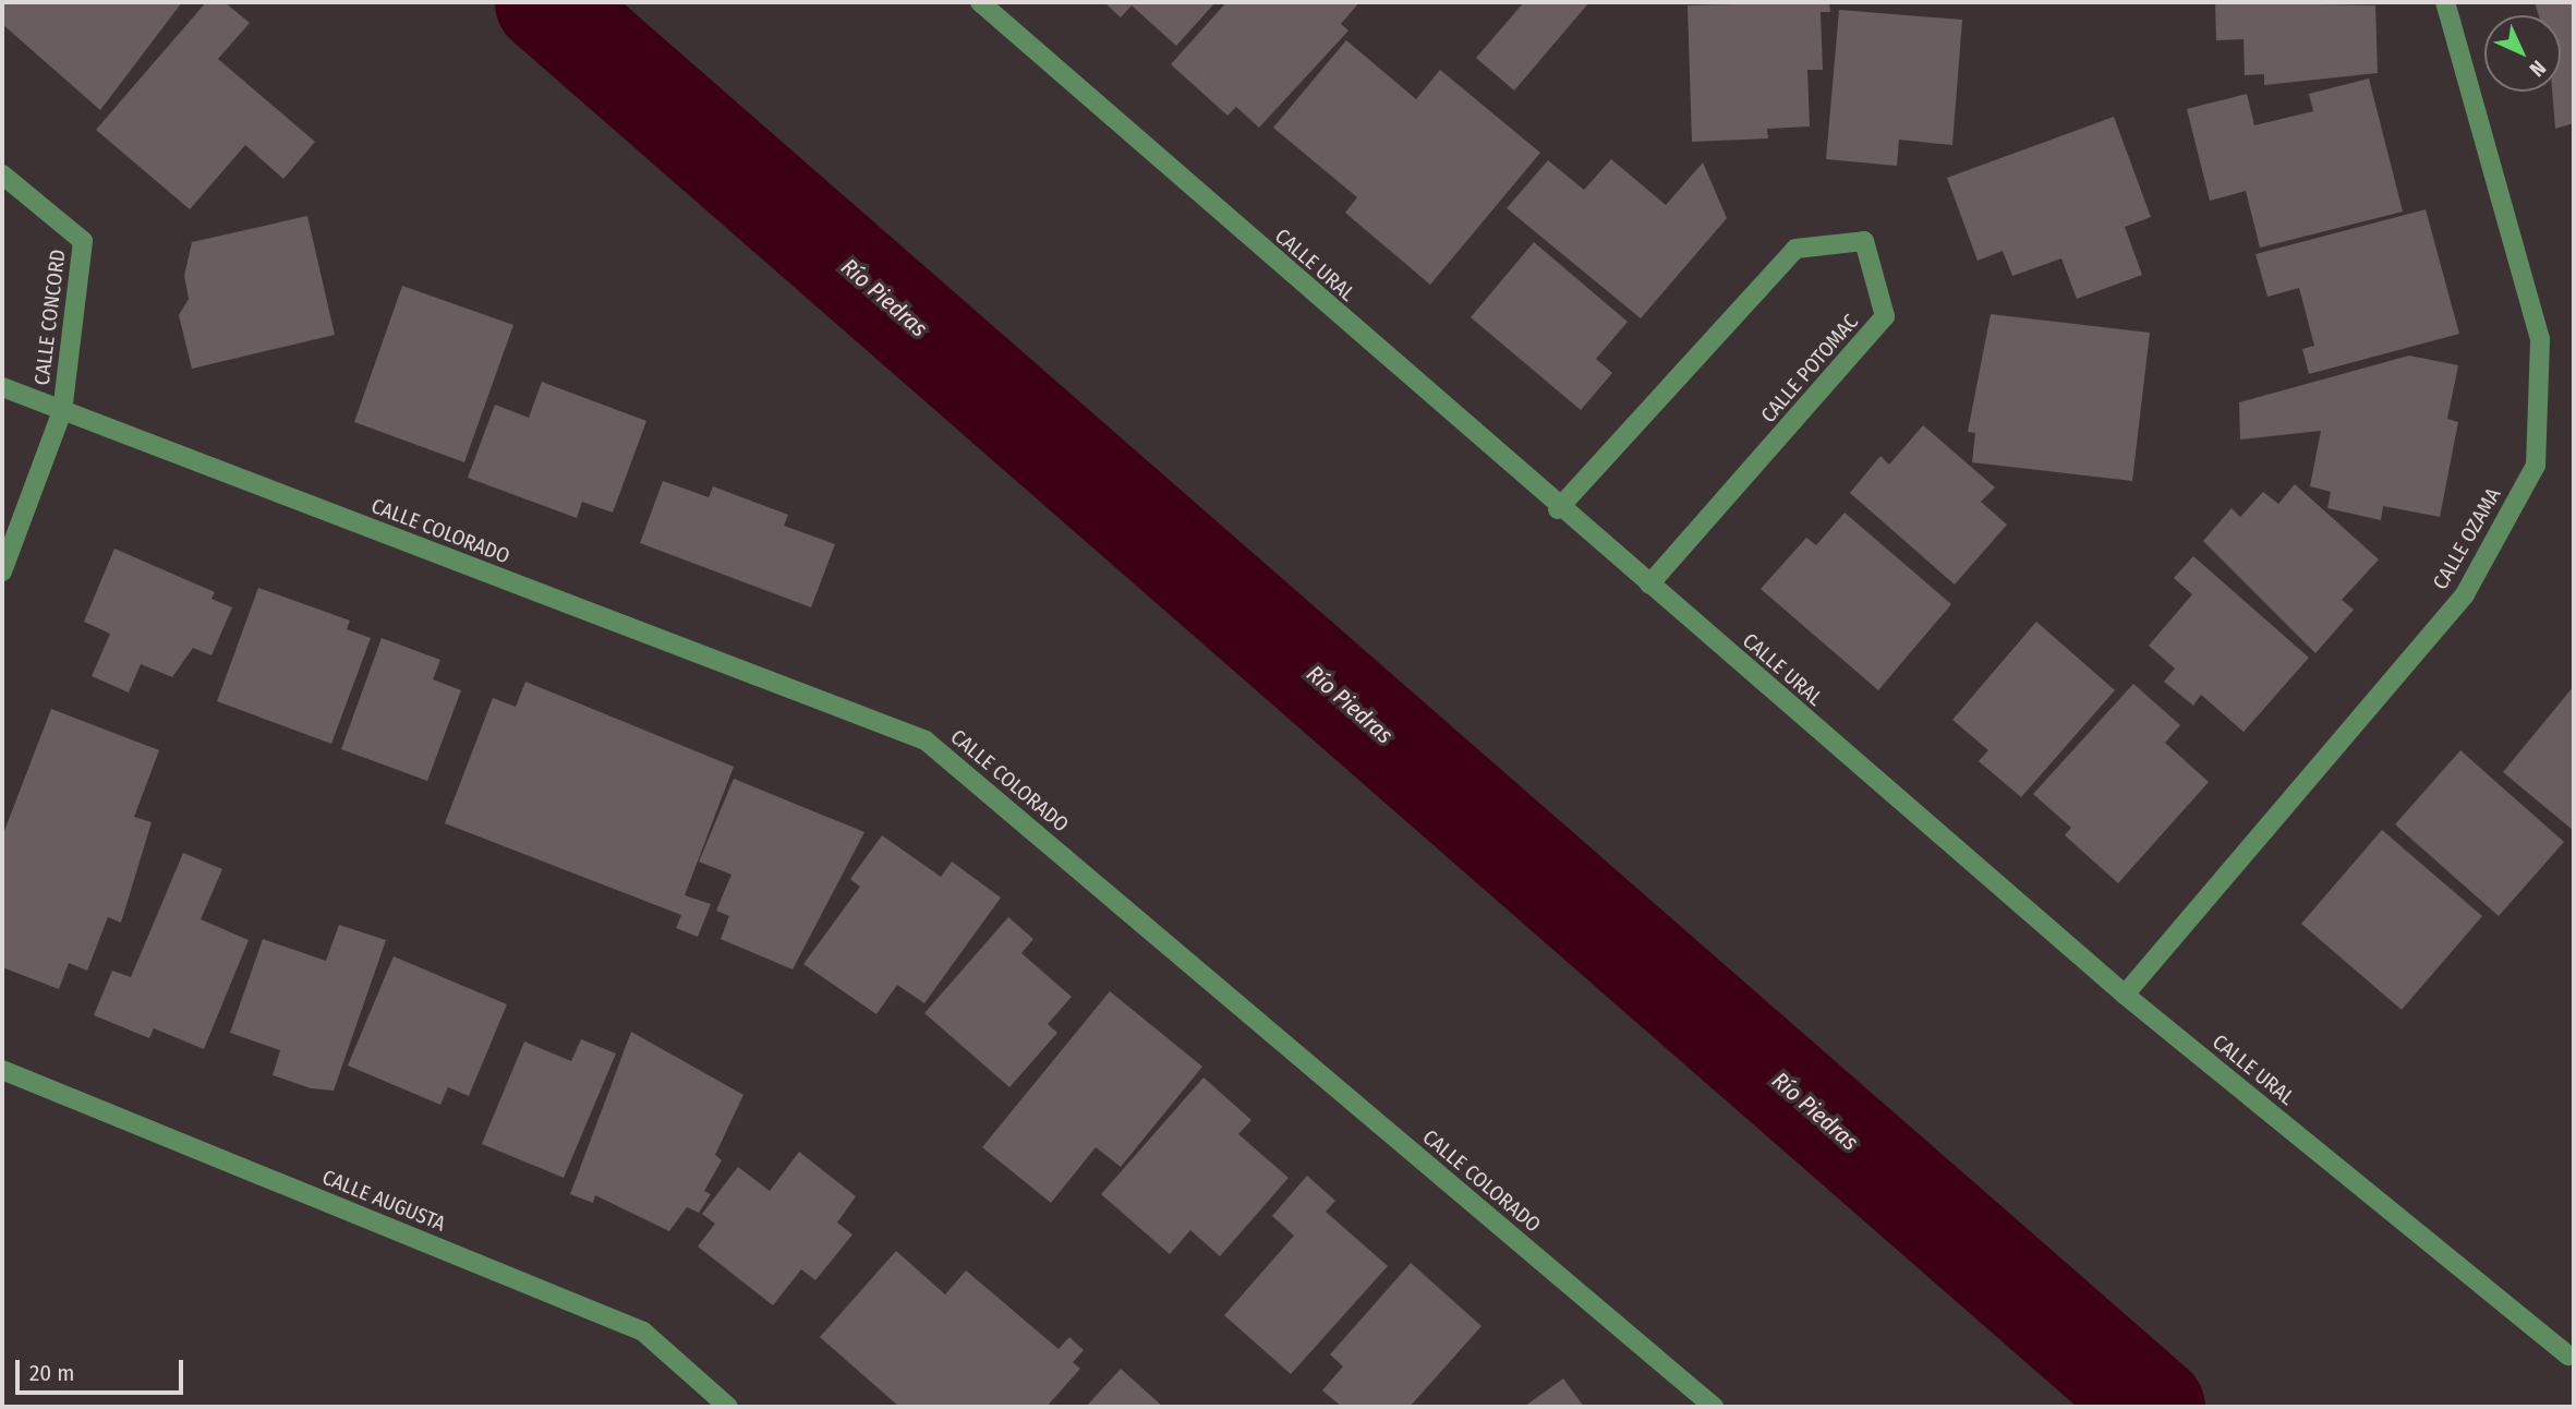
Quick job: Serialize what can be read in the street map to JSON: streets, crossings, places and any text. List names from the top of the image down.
{
  "streets": {
    "street": [
      "CALLE URAL",
      "CALLE CONCORD",
      "CALLE POTOMAC",
      "CALLE COLORADO",
      "CALLE OZAMA",
      "CALLE AUGUSTA"
    ]
  },
  "crossings": [
    ["CALLE URAL", "CALLE POTOMAC"],
    ["CALLE URAL", "CALLE OZAMA"],
    ["CALLE CONCORD", "CALLE COLORADO"]
  ],
  "water": ["Río Piedras"],
  "scale_bar": "20 m",
  "north": "bottom right"
}
